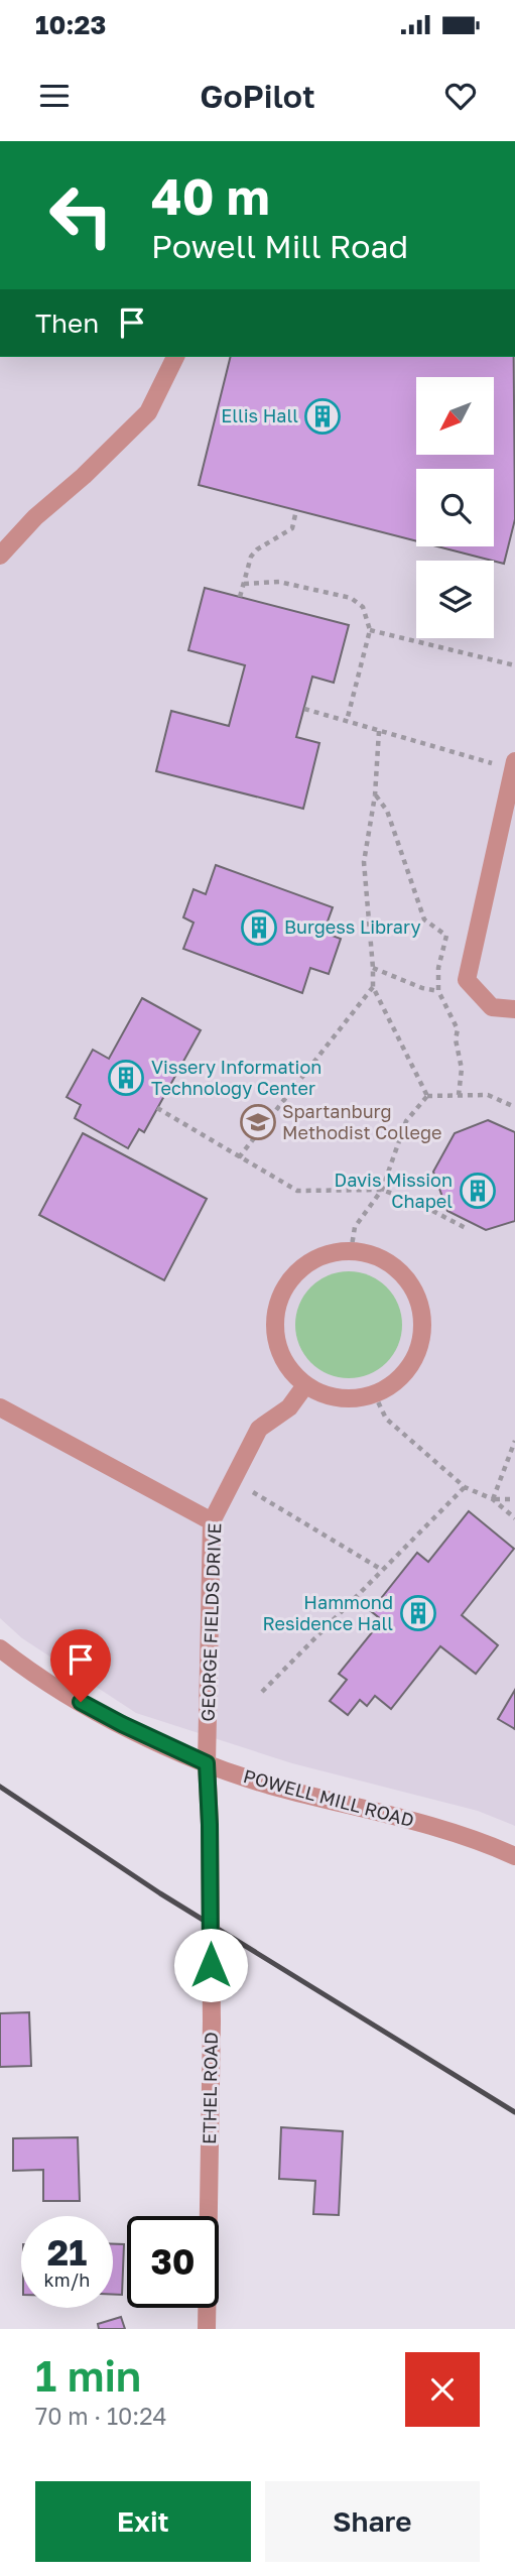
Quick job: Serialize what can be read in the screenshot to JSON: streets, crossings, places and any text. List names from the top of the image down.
{
  "streets": {
    "street": ["GEORGE FIELDS DRIVE", "POWELL MILL ROAD", "ETHEL ROAD"]
  },
  "crossings": [
    ["GEORGE FIELDS DRIVE", "POWELL MILL ROAD"],
    ["GEORGE FIELDS DRIVE", "ETHEL ROAD"],
    ["POWELL MILL ROAD", "ETHEL ROAD"]
  ],
  "places": {
    "building": [
      "Ellis Hall",
      "Burgess Library",
      "Vissery Information Technology Center",
      "Davis Mission Chapel",
      "Hammond Residence Hall"
    ],
    "school or university": ["Spartanburg Methodist College"]
  },
  "north": "bottom left",
  "page": {
    "status": "10:23",
    "header": "GoPilot",
    "turn": ["40 m", "Powell Mill Road"],
    "then": "Then",
    "speed": "21 km/h",
    "limit": "30",
    "heading": ["1 min", "70 m · 10:24"],
    "buttons": ["Exit", "Share"]
  }
}
